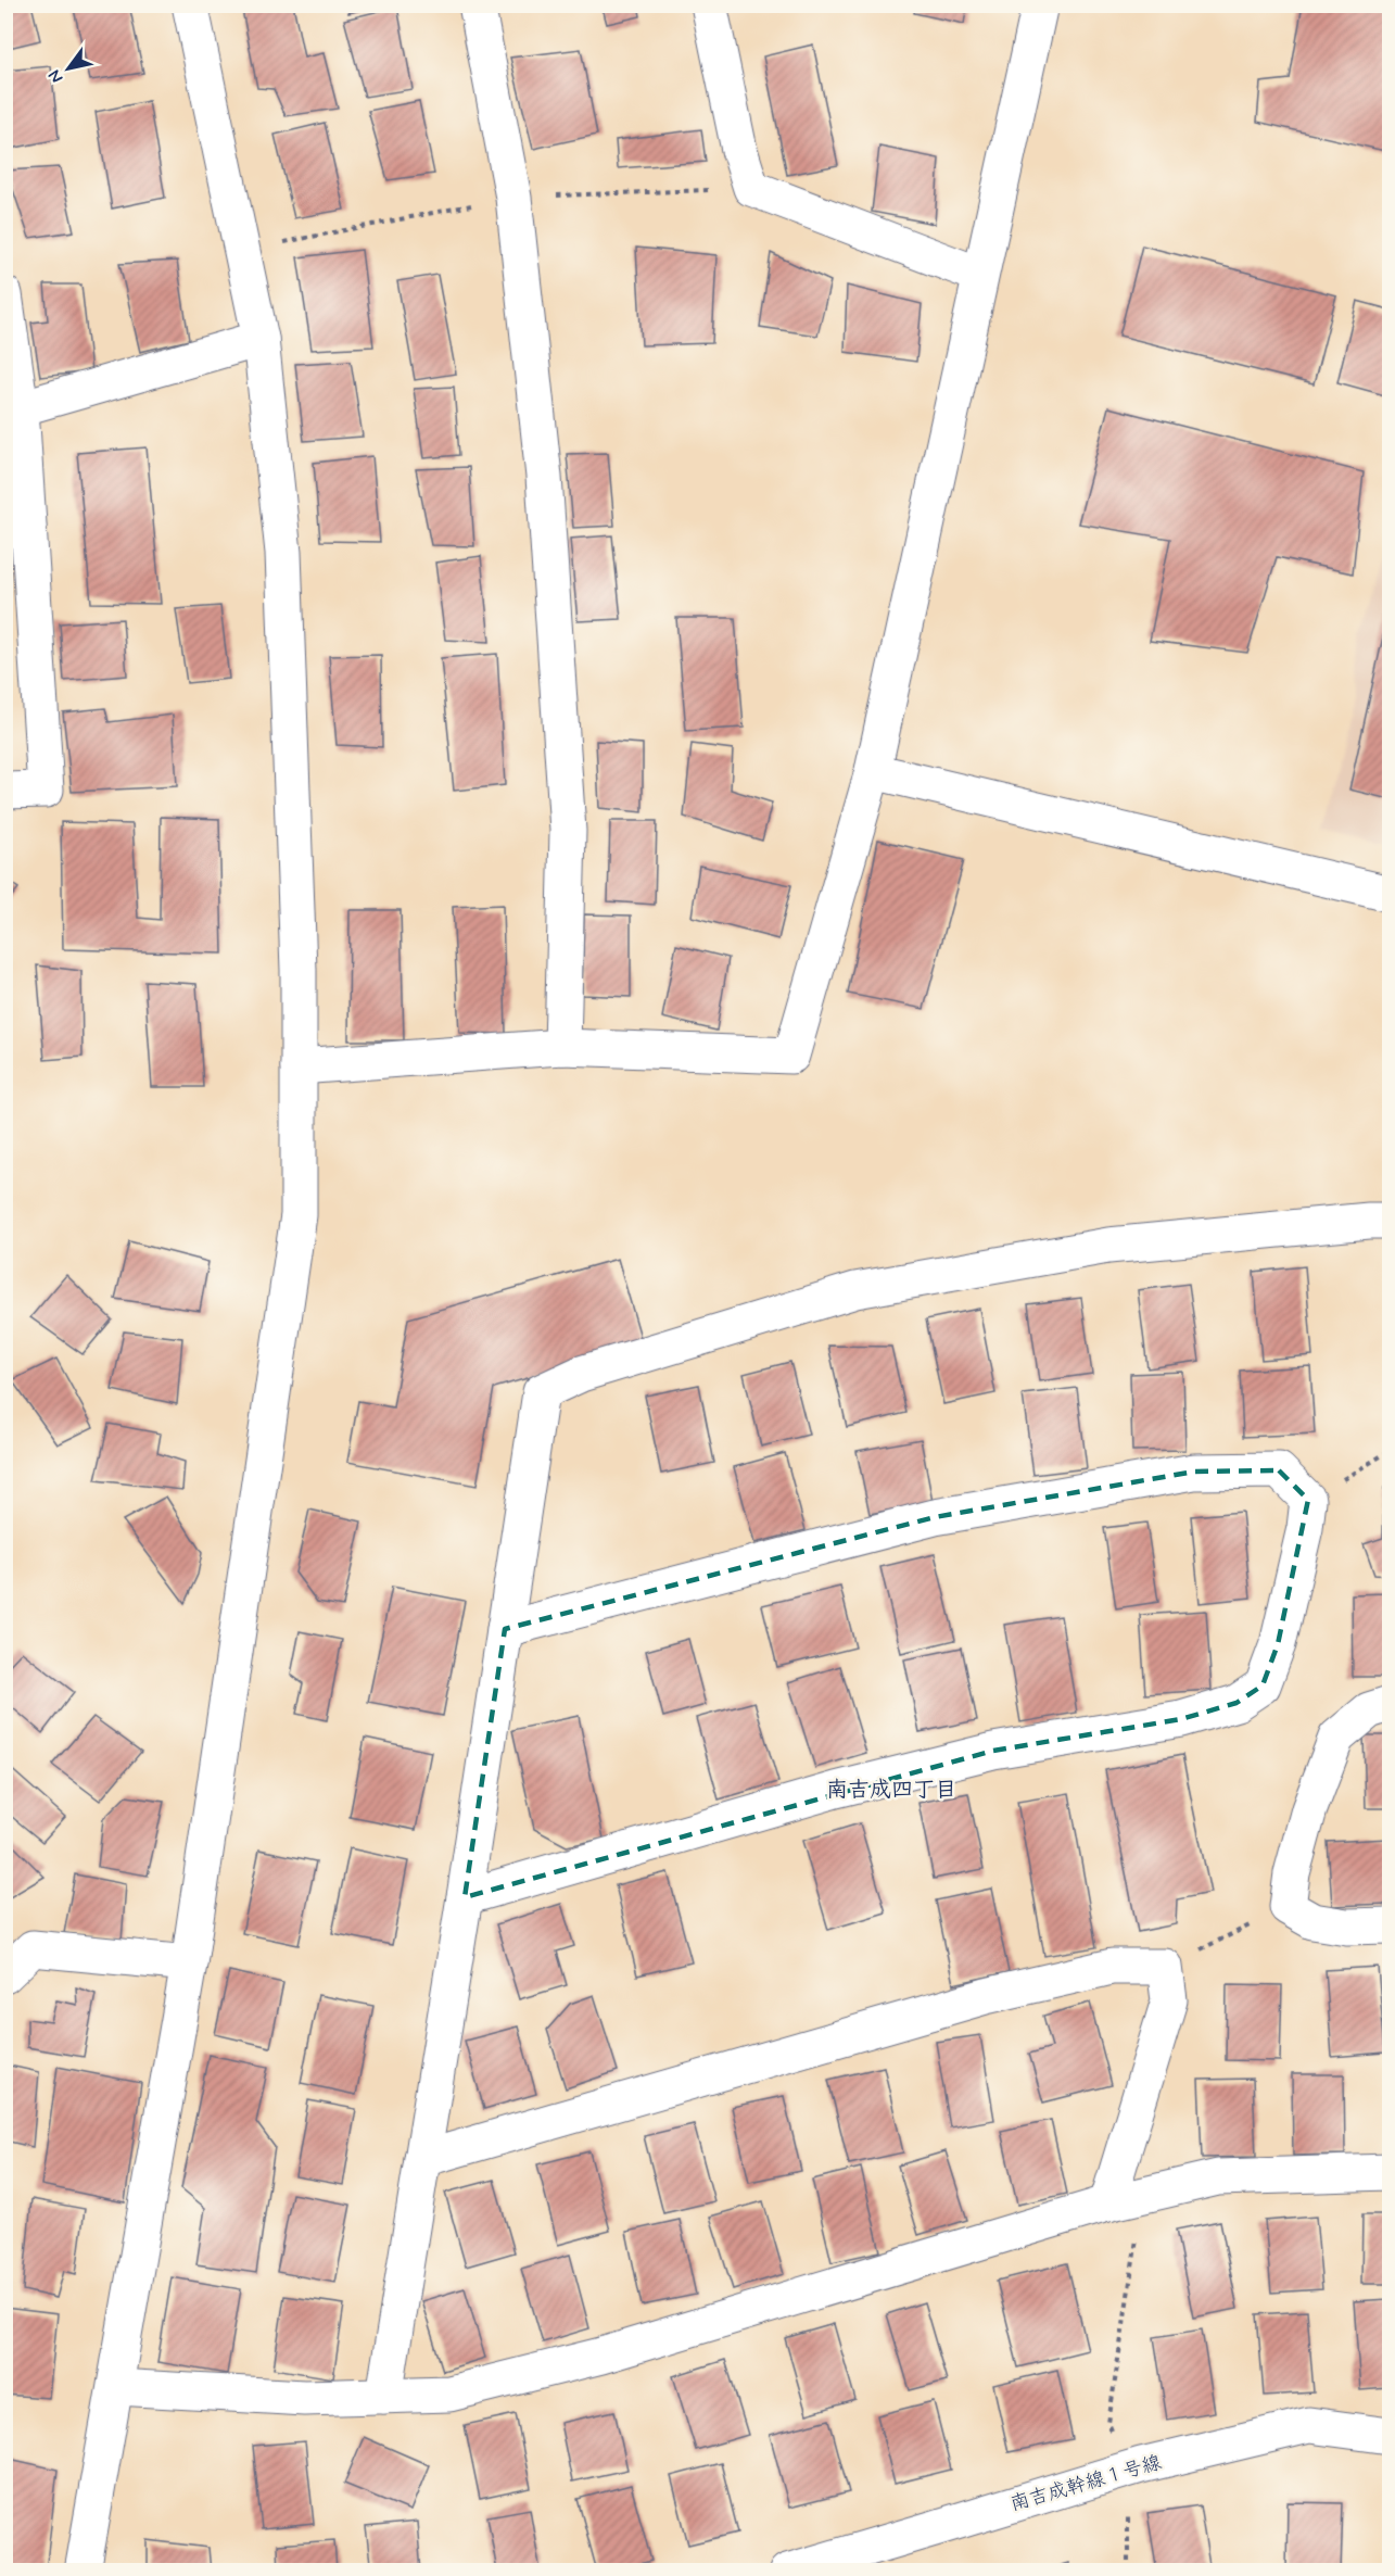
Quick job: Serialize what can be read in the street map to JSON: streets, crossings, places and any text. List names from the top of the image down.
{
  "streets": {
    "street": ["南吉成幹線１号線"]
  },
  "districts": ["南吉成四丁目"],
  "north": "bottom left"
}
